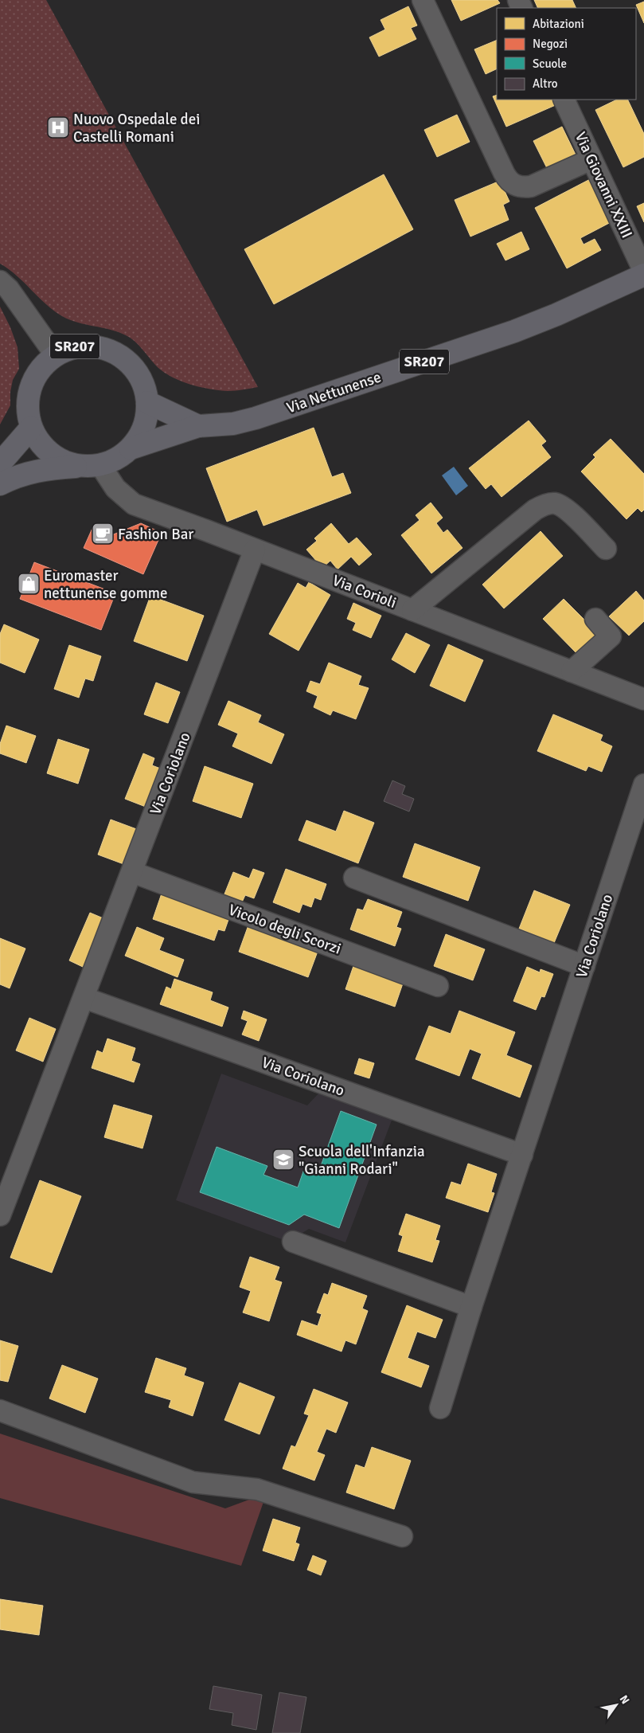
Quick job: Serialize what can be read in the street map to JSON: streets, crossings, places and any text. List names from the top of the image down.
{
  "streets": {
    "main road": ["SR207", "Via Nettunense"],
    "street": [
      "Via Giovanni XXIII",
      "Via Corioli",
      "Via Coriolano",
      "Vicolo degli Scorzi"
    ]
  },
  "crossings": [
    ["SR207", "Via Nettunense"],
    ["SR207", "Via Corioli"],
    ["Via Nettunense", "Via Corioli"],
    ["Via Corioli", "Via Coriolano"],
    ["Via Coriolano", "Vicolo degli Scorzi"]
  ],
  "places": {
    "hospital": ["Nuovo Ospedale dei Castelli Romani"],
    "cafe": ["Fashion Bar"],
    "shop": ["Euromaster nettunense gomme"],
    "school or university": ["Scuola dell'Infanzia \"Gianni Rodari\""]
  },
  "legend": [
    "Abitazioni",
    "Negozi",
    "Scuole",
    "Altro"
  ],
  "north": "top right"
}
